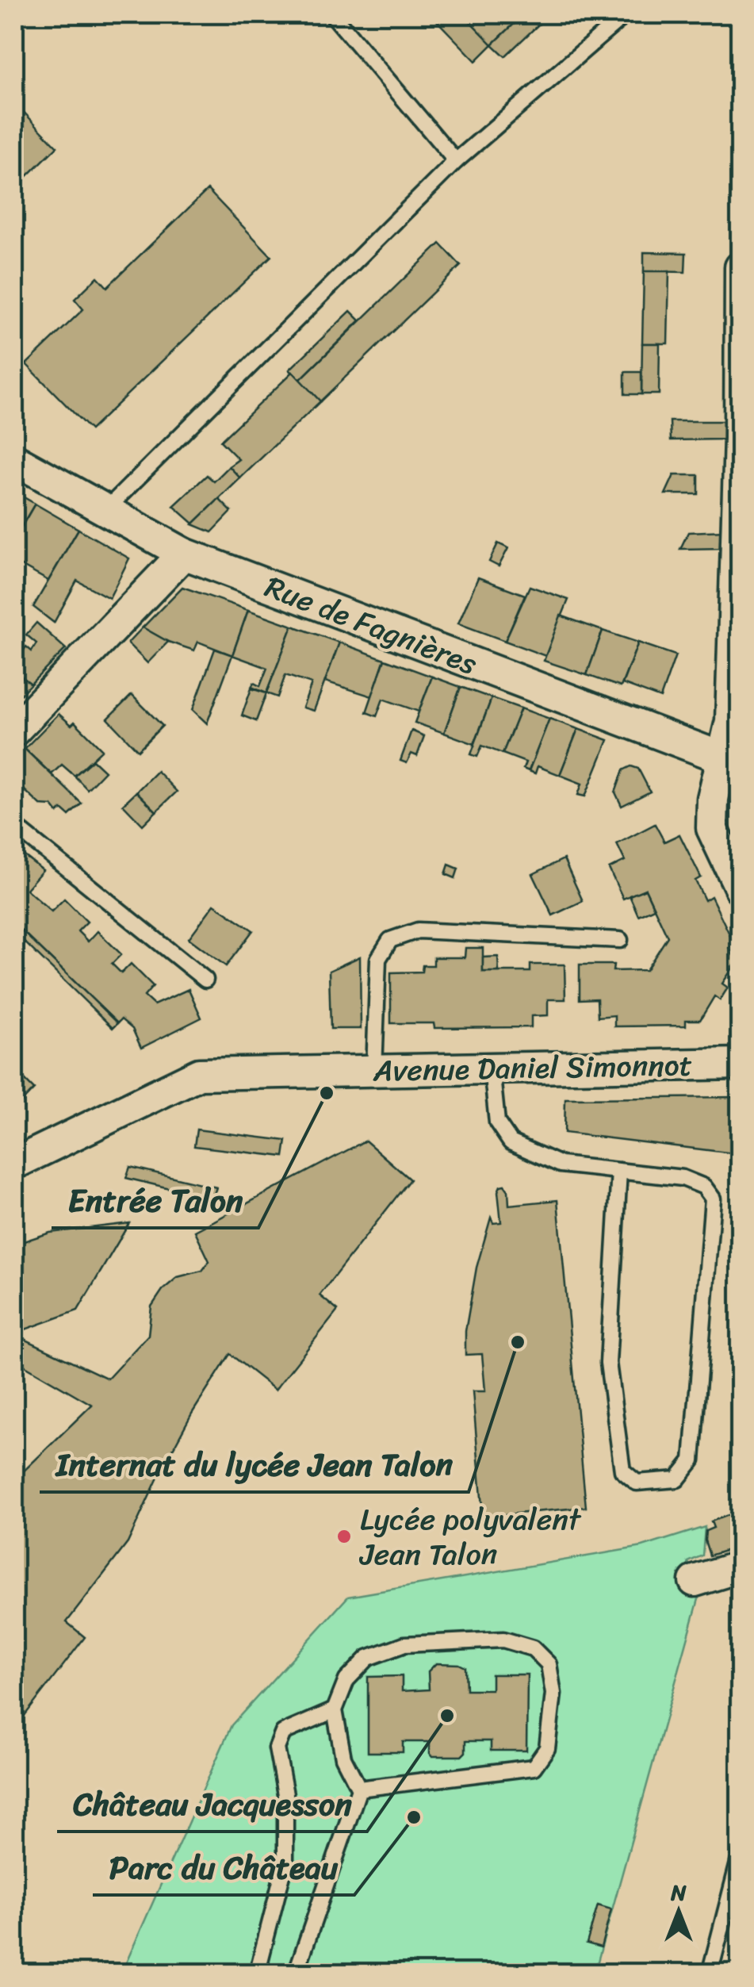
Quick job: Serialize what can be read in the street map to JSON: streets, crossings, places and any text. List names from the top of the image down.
{
  "streets": {
    "street": ["Rue de Fagnières", "Avenue Daniel Simonnot"]
  },
  "places": [
    "Entrée Talon",
    "Internat du lycée Jean Talon",
    "Lycée polyvalent Jean Talon",
    "Château Jacquesson",
    "Parc du Château"
  ],
  "north": "top"
}
